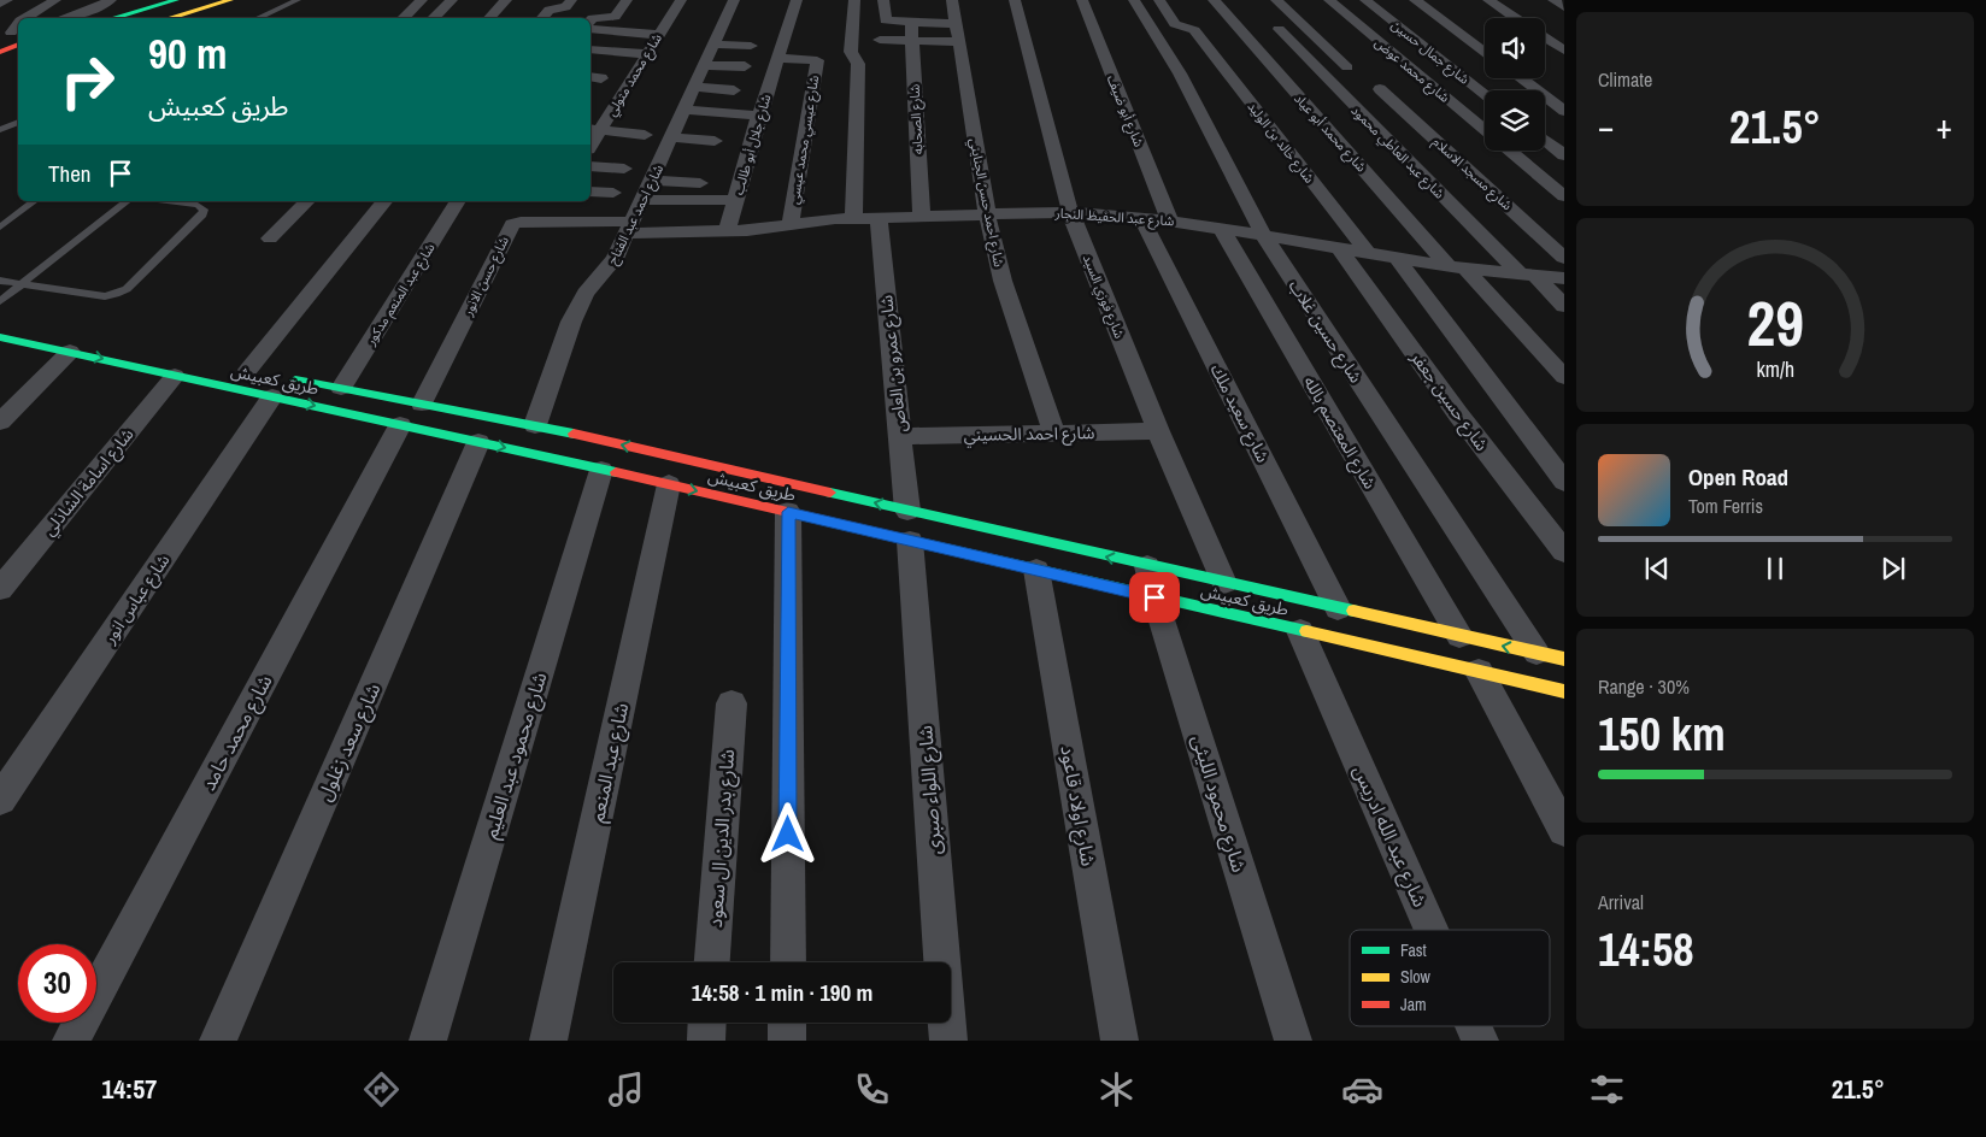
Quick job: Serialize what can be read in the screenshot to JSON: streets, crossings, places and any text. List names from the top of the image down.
{
  "streets": {
    "main road": ["طريق كعبيش"],
    "street": [
      "شارع جمال حسين",
      "شارع محمد عوض",
      "شارع محمد متولي",
      "شارع أبو ضيف",
      "شارع الصحابه",
      "شارع محمد أبو عياد",
      "شارع عيسي محمد عيسي",
      "شارع خالد بن الوليد",
      "شارع جلال أبو طالب",
      "شارع عبد العاطي محمود",
      "شارع مسجد الاسلام",
      "شارع احمد حسن الجنايني",
      "شارع احمد عبد الفتاح",
      "شارع عبد الحفيظ النجار",
      "شارع حسن الانور",
      "شارع عبد المنعم مدكور",
      "شارع فوزي السيد",
      "شارع حسين غلاب",
      "شارع عمرو بن العاص",
      "شارع حسين جعفر",
      "شارع سعيد ملك",
      "شارع المعتصم بالله",
      "شارع احمد الحسيني",
      "شارع اسامة الشاذلي",
      "شارع عباس انور",
      "شارع محمد حامد",
      "شارع سعد زغلول",
      "شارع محمود عبد العليم",
      "شارع عبد المنعم",
      "شارع اللواء صبرى",
      "شارع محمود الليثى",
      "شارع اولاد قاعود",
      "شارع عبد الله ادريس",
      "شارع بدر الدين ال سعود"
    ]
  },
  "crossings": [
    ["شارع أبو ضيف", "شارع عبد الحفيظ النجار"],
    ["شارع الصحابه", "شارع عبد الحفيظ النجار"],
    ["شارع محمد أبو عياد", "شارع عبد الحفيظ النجار"],
    ["شارع عيسي محمد عيسي", "شارع جلال أبو طالب"],
    ["شارع عيسي محمد عيسي", "شارع عبد الحفيظ النجار"],
    ["شارع خالد بن الوليد", "شارع عبد الحفيظ النجار"],
    ["شارع جلال أبو طالب", "شارع عبد الحفيظ النجار"],
    ["شارع عبد العاطي محمود", "شارع عبد الحفيظ النجار"],
    ["شارع احمد حسن الجنايني", "شارع عبد الحفيظ النجار"],
    ["شارع احمد حسن الجنايني", "شارع احمد الحسيني"],
    ["شارع احمد عبد الفتاح", "شارع عبد الحفيظ النجار"],
    ["شارع احمد عبد الفتاح", "شارع حسن الانور"],
    ["شارع احمد عبد الفتاح", "طريق كعبيش"],
    ["شارع عبد الحفيظ النجار", "شارع حسن الانور"],
    ["شارع عبد الحفيظ النجار", "شارع فوزي السيد"],
    ["شارع عبد الحفيظ النجار", "شارع حسين غلاب"],
    ["شارع عبد الحفيظ النجار", "شارع عمرو بن العاص"],
    ["شارع عبد الحفيظ النجار", "شارع حسين جعفر"],
    ["شارع عبد الحفيظ النجار", "شارع سعيد ملك"],
    ["شارع عبد الحفيظ النجار", "شارع المعتصم بالله"],
    ["شارع حسن الانور", "طريق كعبيش"],
    ["شارع حسن الانور", "شارع محمد حامد"],
    ["شارع عبد المنعم مدكور", "طريق كعبيش"],
    ["شارع فوزي السيد", "طريق كعبيش"],
    ["شارع فوزي السيد", "شارع احمد الحسيني"],
    ["شارع حسين غلاب", "طريق كعبيش"],
    ["شارع عمرو بن العاص", "طريق كعبيش"],
    ["شارع عمرو بن العاص", "شارع احمد الحسيني"],
    ["شارع عمرو بن العاص", "شارع اللواء صبرى"],
    ["طريق كعبيش", "شارع سعيد ملك"],
    ["طريق كعبيش", "شارع المعتصم بالله"],
    ["طريق كعبيش", "شارع اسامة الشاذلي"],
    ["طريق كعبيش", "شارع عباس انور"],
    ["طريق كعبيش", "شارع محمد حامد"],
    ["طريق كعبيش", "شارع سعد زغلول"],
    ["طريق كعبيش", "شارع محمود عبد العليم"],
    ["طريق كعبيش", "شارع عبد المنعم"],
    ["طريق كعبيش", "شارع اللواء صبرى"],
    ["طريق كعبيش", "شارع محمود الليثى"],
    ["طريق كعبيش", "شارع اولاد قاعود"],
    ["طريق كعبيش", "شارع عبد الله ادريس"]
  ],
  "legend": ["Fast", "Slow", "Jam"],
  "page": {
    "tile": [
      "Climate",
      ["Range · 30%", "150 km"],
      ["Arrival", "14:58"]
    ],
    "turn": ["90 m", "طريق كعبيش"],
    "heat": ["−", "21.5°", "+"],
    "then": "Then",
    "song": ["Open Road", "Tom Ferris"],
    "limit": "30",
    "trip": "14:58 · 1 min · 190 m",
    "tabs": ["14:57", "21.5°"],
    "gauge": ["29", "km/h"]
  }
}
